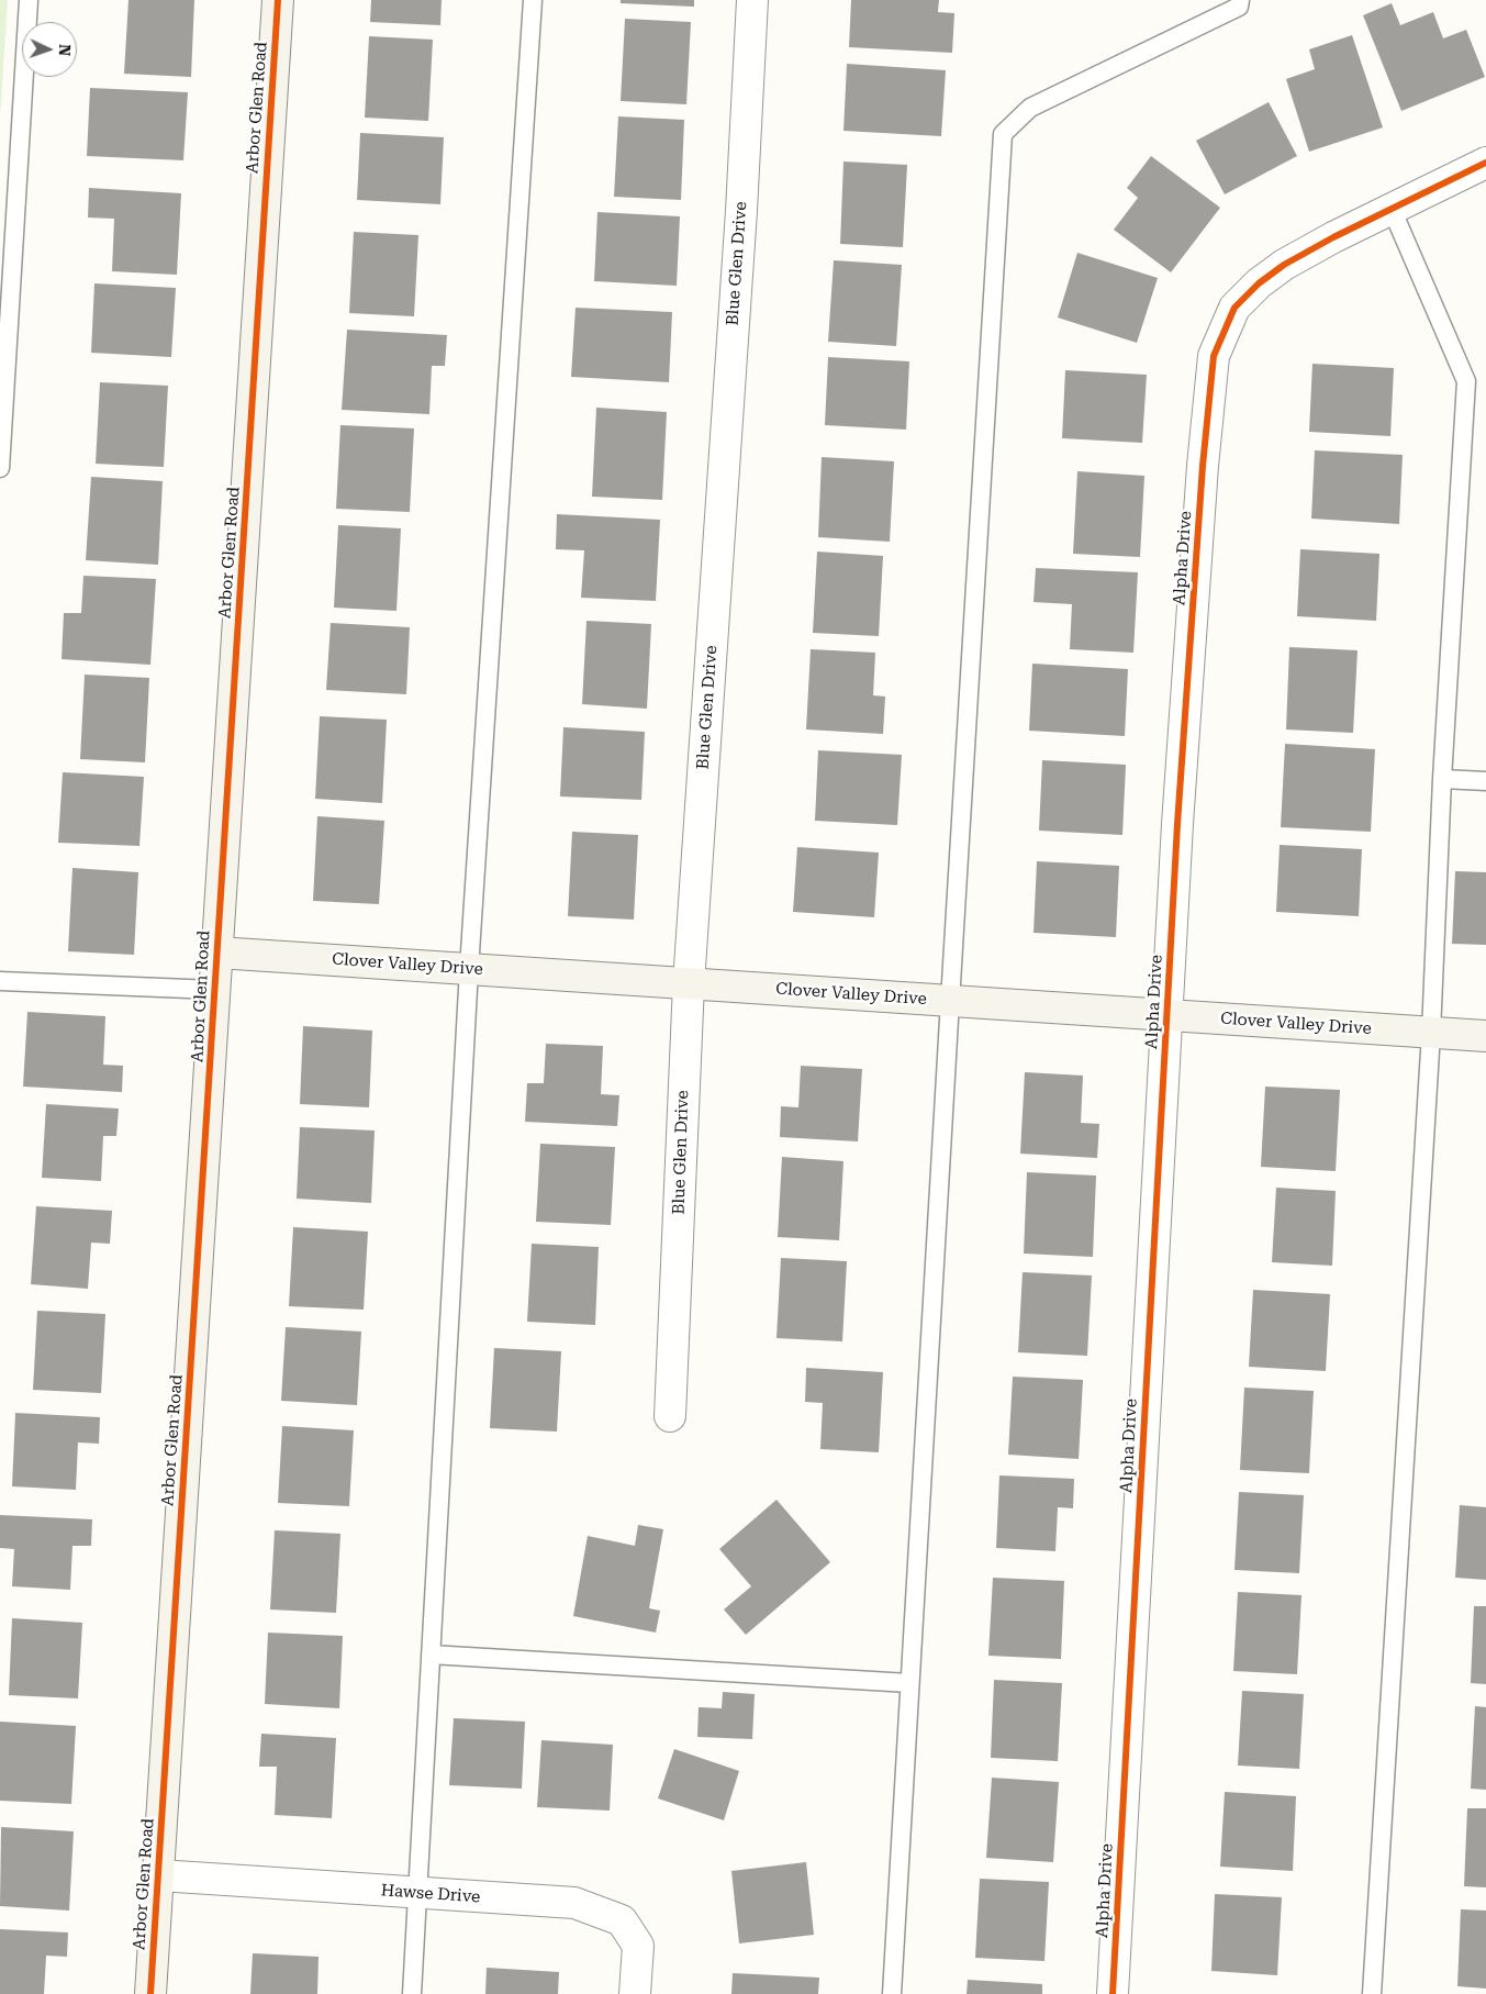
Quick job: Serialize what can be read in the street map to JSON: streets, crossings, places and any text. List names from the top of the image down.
{
  "streets": {
    "street": [
      "Arbor Glen Road",
      "Blue Glen Drive",
      "Alpha Drive",
      "Clover Valley Drive",
      "Hawse Drive"
    ]
  },
  "crossings": [
    ["Arbor Glen Road", "Clover Valley Drive"],
    ["Arbor Glen Road", "Hawse Drive"],
    ["Blue Glen Drive", "Clover Valley Drive"],
    ["Alpha Drive", "Clover Valley Drive"]
  ],
  "north": "right"
}
